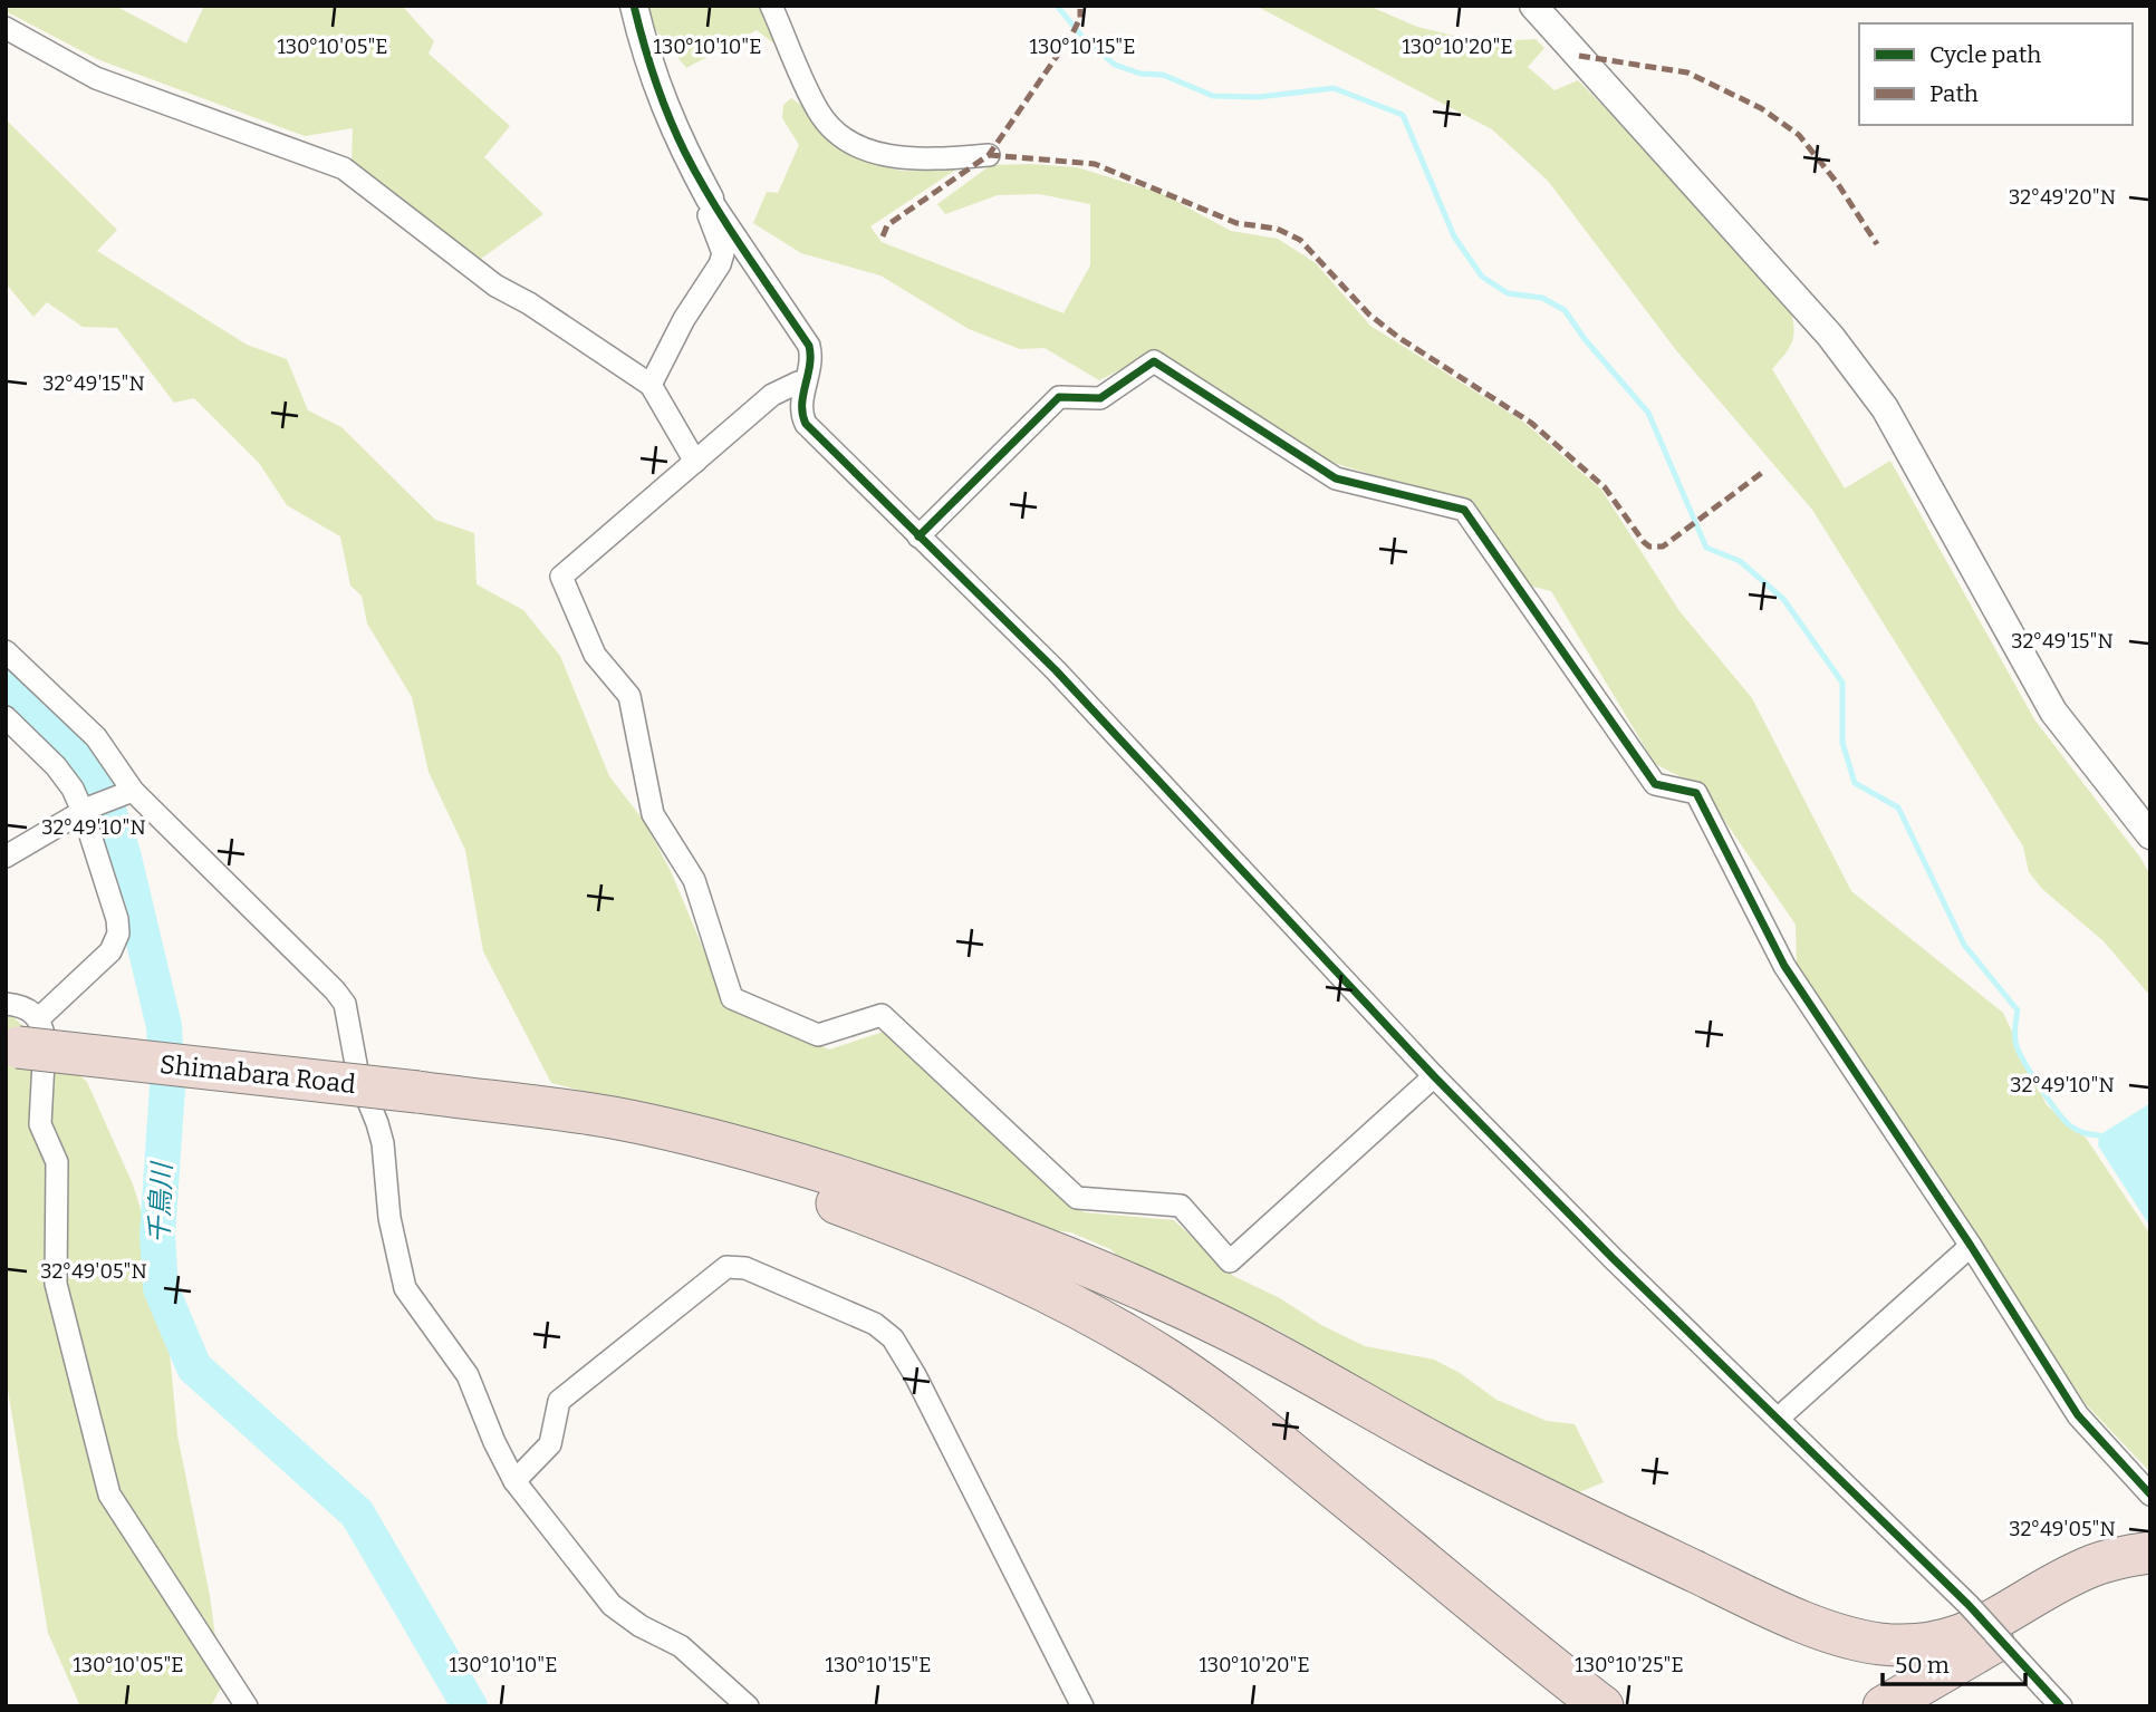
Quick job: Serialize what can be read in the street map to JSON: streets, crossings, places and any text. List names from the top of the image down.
{
  "streets": {
    "highway": ["Shimabara Road"]
  },
  "water": ["千鳥川"],
  "legend": ["Cycle path", "Path"],
  "scale_bar": "50 m",
  "coordinates": [
    "130°10'05\"E",
    "130°10'10\"E",
    "130°10'15\"E",
    "130°10'20\"E",
    "32°49'20\"N",
    "32°49'15\"N",
    "32°49'10\"N",
    "32°49'05\"N",
    "130°10'25\"E"
  ]
}
